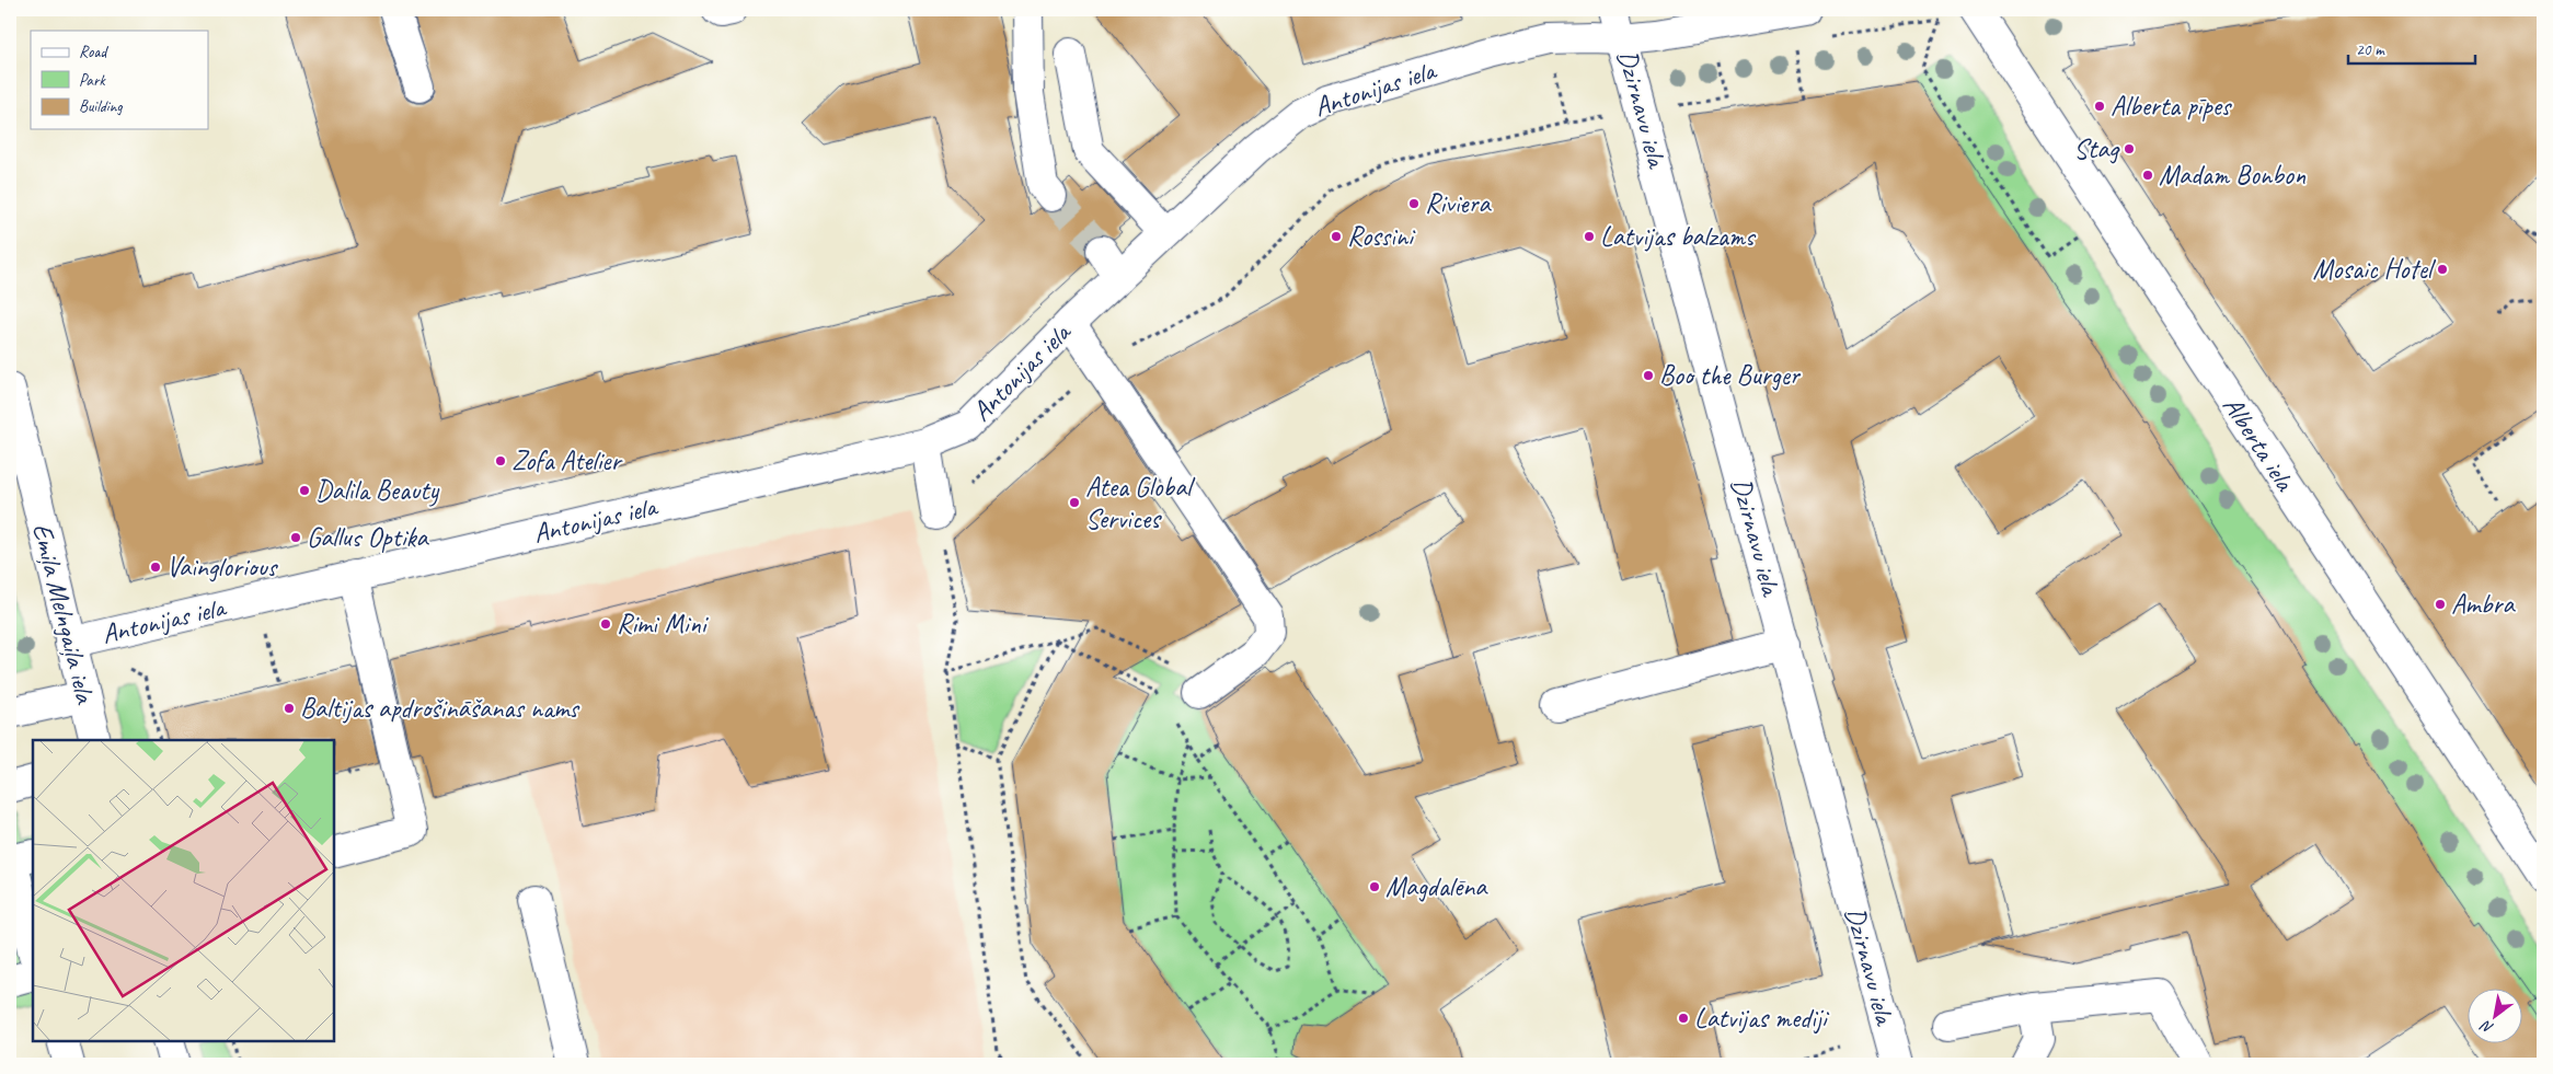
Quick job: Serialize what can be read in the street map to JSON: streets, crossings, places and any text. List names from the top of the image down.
{
  "streets": {
    "street": [
      "Antonijas iela",
      "Dzirnavu iela",
      "Alberta iela",
      "Emiļa Melngaiļa iela"
    ]
  },
  "crossings": [
    ["Antonijas iela", "Dzirnavu iela"],
    ["Antonijas iela", "Emiļa Melngaiļa iela"]
  ],
  "places": [
    "Alberta pīpes",
    "Stag",
    "Madam Bonbon",
    "Riviera",
    "Rossini",
    "Latvijas balzams",
    "Mosaic Hotel",
    "Boo the Burger",
    "Zofa Atelier",
    "Dalila Beauty",
    "Atea Global Services",
    "Gallus Optika",
    "Vainglorious",
    "Ambra",
    "Rimi Mini",
    "Baltijas apdrošināšanas nams",
    "Magdalēna",
    "Latvijas mediji"
  ],
  "legend": ["Road", "Park", "Building"],
  "scale_bar": "20 m",
  "north": "bottom left"
}
